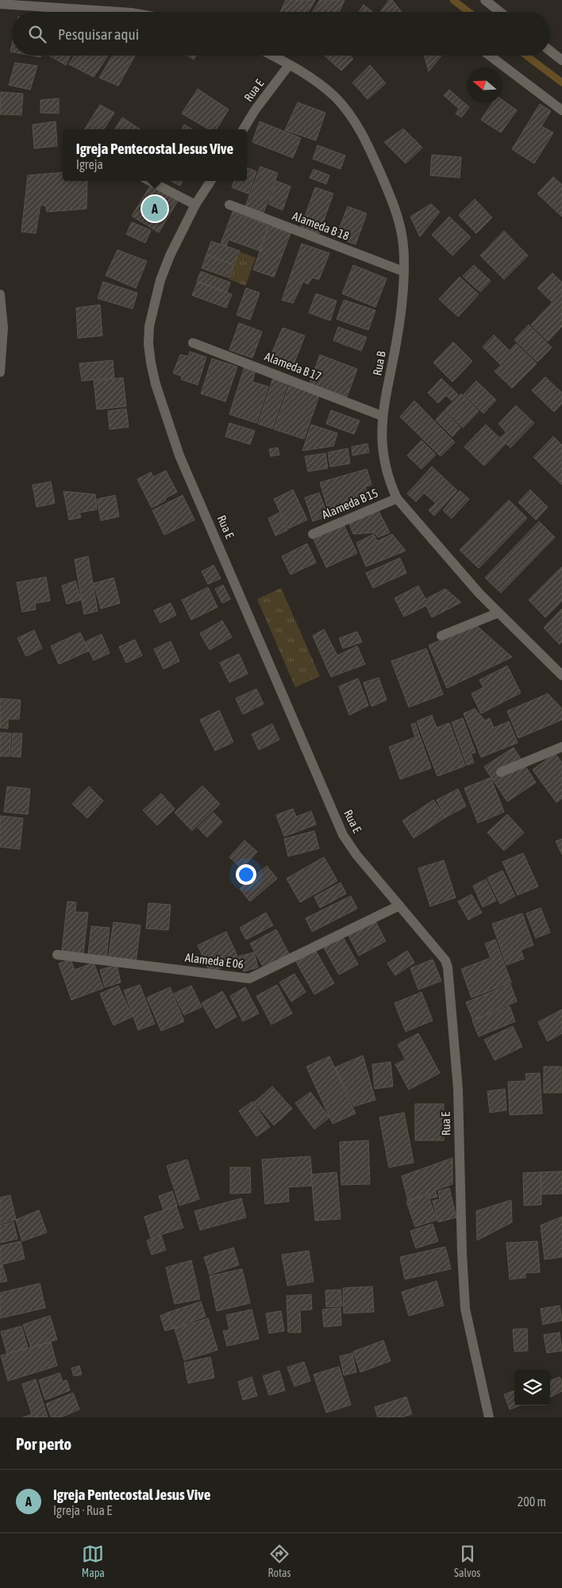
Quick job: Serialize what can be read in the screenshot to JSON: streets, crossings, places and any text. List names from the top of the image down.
{
  "streets": {
    "street": [
      "Rua E",
      "Alameda B 18",
      "Rua B",
      "Alameda B 17",
      "Alameda B 15",
      "Alameda E 06"
    ]
  },
  "crossings": [
    ["Rua E", "Rua B"],
    ["Rua E", "Alameda E 06"],
    ["Alameda B 18", "Rua B"],
    ["Rua B", "Alameda B 17"],
    ["Rua B", "Alameda B 15"]
  ],
  "north": "left",
  "page": {
    "search": "Pesquisar aqui",
    "popup": ["Igreja Pentecostal Jesus Vive", "Igreja"],
    "pins": "A",
    "heading": "Por perto",
    "list": [
      {
        "mark": "A",
        "name": "Igreja Pentecostal Jesus Vive",
        "note": "Igreja · Rua E",
        "value": "200 m"
      }
    ],
    "nav": ["Mapa", "Rotas", "Salvos"]
  }
}
